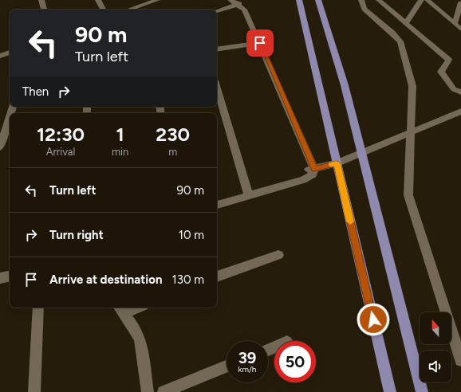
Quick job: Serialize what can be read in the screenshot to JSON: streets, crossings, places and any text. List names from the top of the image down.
{
  "north": "top",
  "page": {
    "turn": ["90 m", "Turn left"],
    "then": "Then",
    "eta": [
      "12:30",
      "Arrival",
      "1",
      "min",
      "230",
      "m"
    ],
    "list": [
      {
        "name": "Turn left",
        "value": "90 m"
      },
      {
        "name": "Turn right",
        "value": "10 m"
      },
      {
        "name": "Arrive at destination",
        "value": "130 m"
      }
    ],
    "speed": "39 km/h",
    "limit": "50"
  }
}
